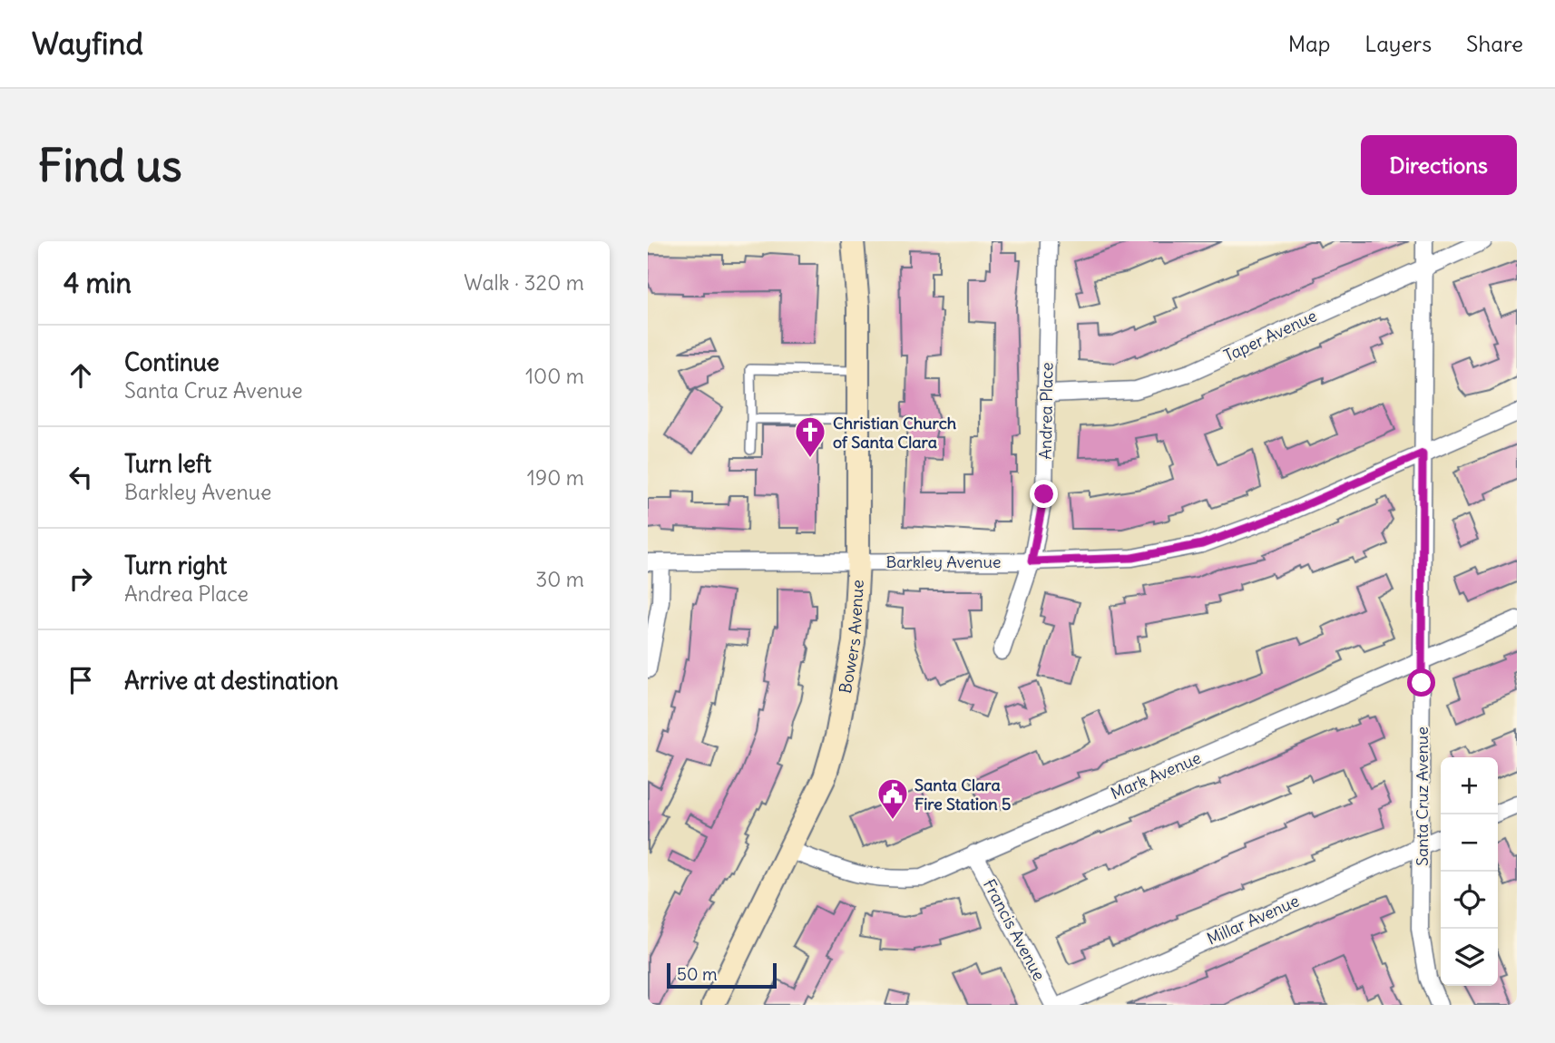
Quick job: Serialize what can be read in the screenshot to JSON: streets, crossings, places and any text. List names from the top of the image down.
{
  "streets": {
    "main road": ["Bowers Avenue"],
    "street": [
      "Taper Avenue",
      "Andrea Place",
      "Barkley Avenue",
      "Mark Avenue",
      "Santa Cruz Avenue",
      "Millar Avenue",
      "Francis Avenue"
    ]
  },
  "crossings": [
    ["Taper Avenue", "Andrea Place"],
    ["Taper Avenue", "Santa Cruz Avenue"],
    ["Andrea Place", "Barkley Avenue"],
    ["Barkley Avenue", "Bowers Avenue"],
    ["Barkley Avenue", "Santa Cruz Avenue"],
    ["Bowers Avenue", "Mark Avenue"],
    ["Mark Avenue", "Santa Cruz Avenue"],
    ["Mark Avenue", "Francis Avenue"],
    ["Santa Cruz Avenue", "Millar Avenue"]
  ],
  "places": {
    "church": ["Christian Church of Santa Clara"],
    "public building": ["Santa Clara Fire Station 5"]
  },
  "scale_bar": "50 m",
  "page": {
    "header": "Wayfind",
    "nav": ["Map", "Layers", "Share"],
    "buttons": "Directions",
    "title": "Find us",
    "heading": ["4 min", "Walk · 320 m"],
    "list": [
      ["Continue", "Santa Cruz Avenue", "100 m"],
      ["Turn left", "Barkley Avenue", "190 m"],
      ["Turn right", "Andrea Place", "30 m"],
      "Arrive at destination"
    ],
    "map_buttons": ["+", "−"],
    "scale": "50 m"
  }
}
